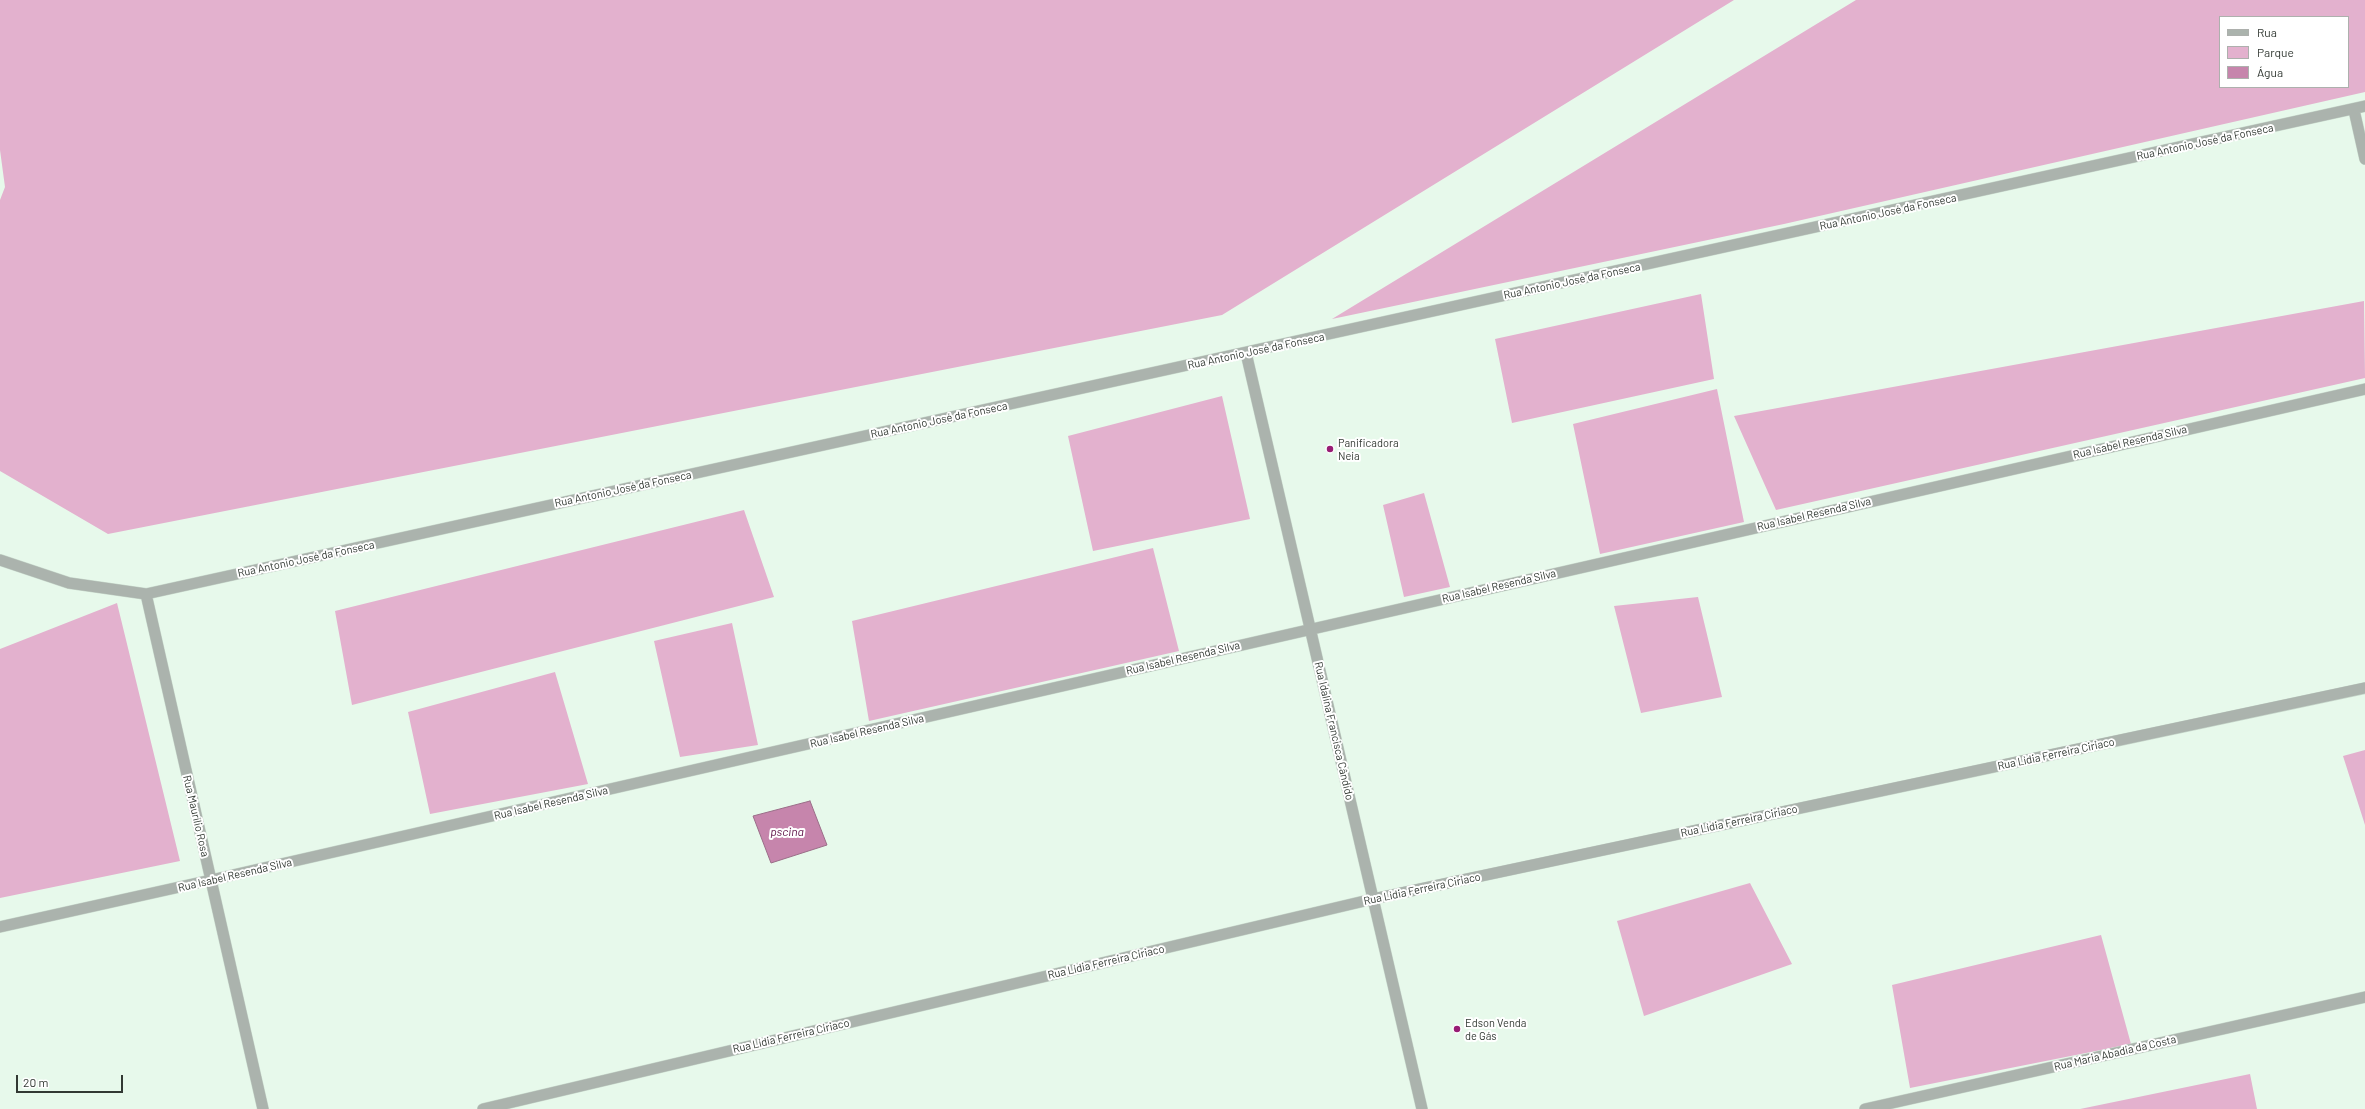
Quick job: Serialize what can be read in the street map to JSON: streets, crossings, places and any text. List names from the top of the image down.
{
  "streets": {
    "street": [
      "Rua Antonio José da Fonseca",
      "Rua Isabel Resenda Silva",
      "Rua Idalina Francisca Cândido",
      "Rua Lídia Ferreira Ciriaco",
      "Rua Maurílio Rosa",
      "Rua Maria Abadia da Costa"
    ]
  },
  "crossings": [
    ["Rua Antonio José da Fonseca", "Rua Idalina Francisca Cândido"],
    ["Rua Antonio José da Fonseca", "Rua Maurílio Rosa"],
    ["Rua Isabel Resenda Silva", "Rua Idalina Francisca Cândido"],
    ["Rua Isabel Resenda Silva", "Rua Maurílio Rosa"],
    ["Rua Idalina Francisca Cândido", "Rua Lídia Ferreira Ciriaco"]
  ],
  "water": ["pscina"],
  "places": ["Panificadora Neia", "Edson Venda de Gás"],
  "legend": ["Rua", "Parque", "Água"],
  "scale_bar": "20 m"
}
